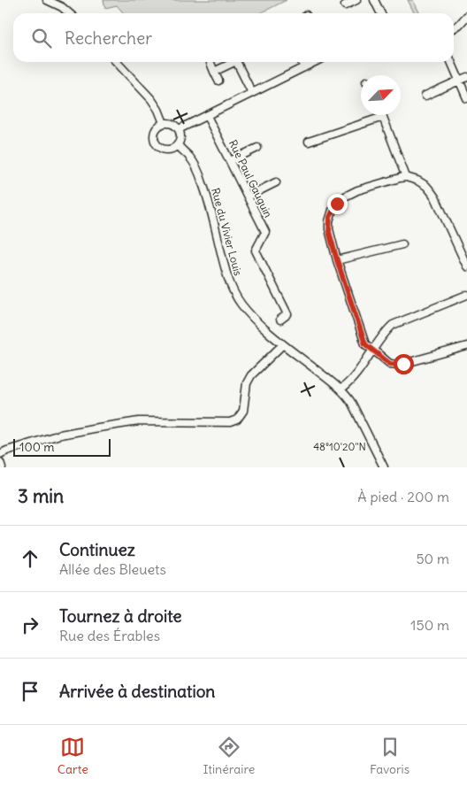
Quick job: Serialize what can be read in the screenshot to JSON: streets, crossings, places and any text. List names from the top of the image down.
{
  "streets": {
    "street": ["Rue Paul Gauguin", "Rue du Vivier Louis"]
  },
  "scale_bar": "100 m",
  "north": "top right",
  "page": {
    "search": "Rechercher",
    "scale": "100 m",
    "heading": ["3 min", "À pied · 200 m"],
    "list": [
      ["Continuez", "Allée des Bleuets", "50 m"],
      ["Tournez à droite", "Rue des Érables", "150 m"],
      "Arrivée à destination"
    ],
    "nav": ["Carte", "Itinéraire", "Favoris"]
  },
  "coordinates": ["48°10'20\"N"]
}
